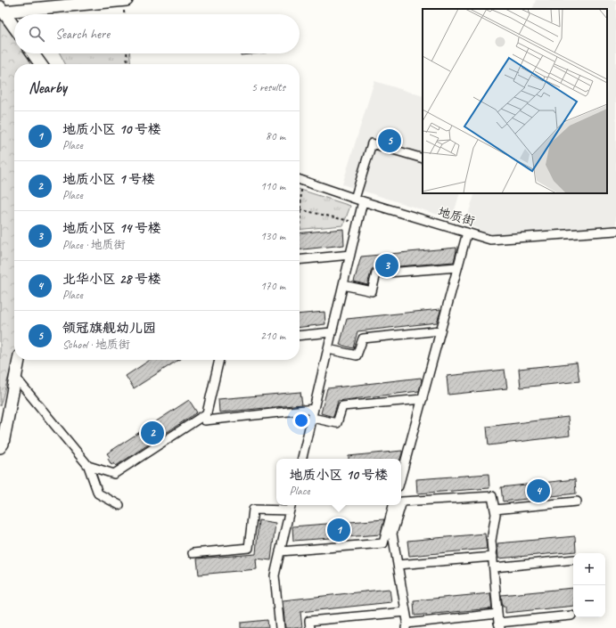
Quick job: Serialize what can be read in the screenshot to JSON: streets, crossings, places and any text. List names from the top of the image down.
{
  "streets": {
    "street": ["地质街"]
  },
  "page": {
    "search": "Search here",
    "heading": ["Nearby", "5 results"],
    "list": [
      {
        "mark": "1",
        "name": "地质小区 10 号楼",
        "note": "Place",
        "value": "80 m"
      },
      {
        "mark": "2",
        "name": "地质小区 1 号楼",
        "note": "Place",
        "value": "110 m"
      },
      {
        "mark": "3",
        "name": "地质小区 14 号楼",
        "note": "Place · 地质街",
        "value": "130 m"
      },
      {
        "mark": "4",
        "name": "北华小区 28 号楼",
        "note": "Place",
        "value": "170 m"
      },
      {
        "mark": "5",
        "name": "领冠旗舰幼儿园",
        "note": "School · 地质街",
        "value": "210 m"
      }
    ],
    "pins": [
      "5",
      "3",
      "2",
      "4",
      "1"
    ],
    "popup": ["地质小区 10 号楼", "Place"],
    "map_buttons": ["+", "−"]
  }
}
